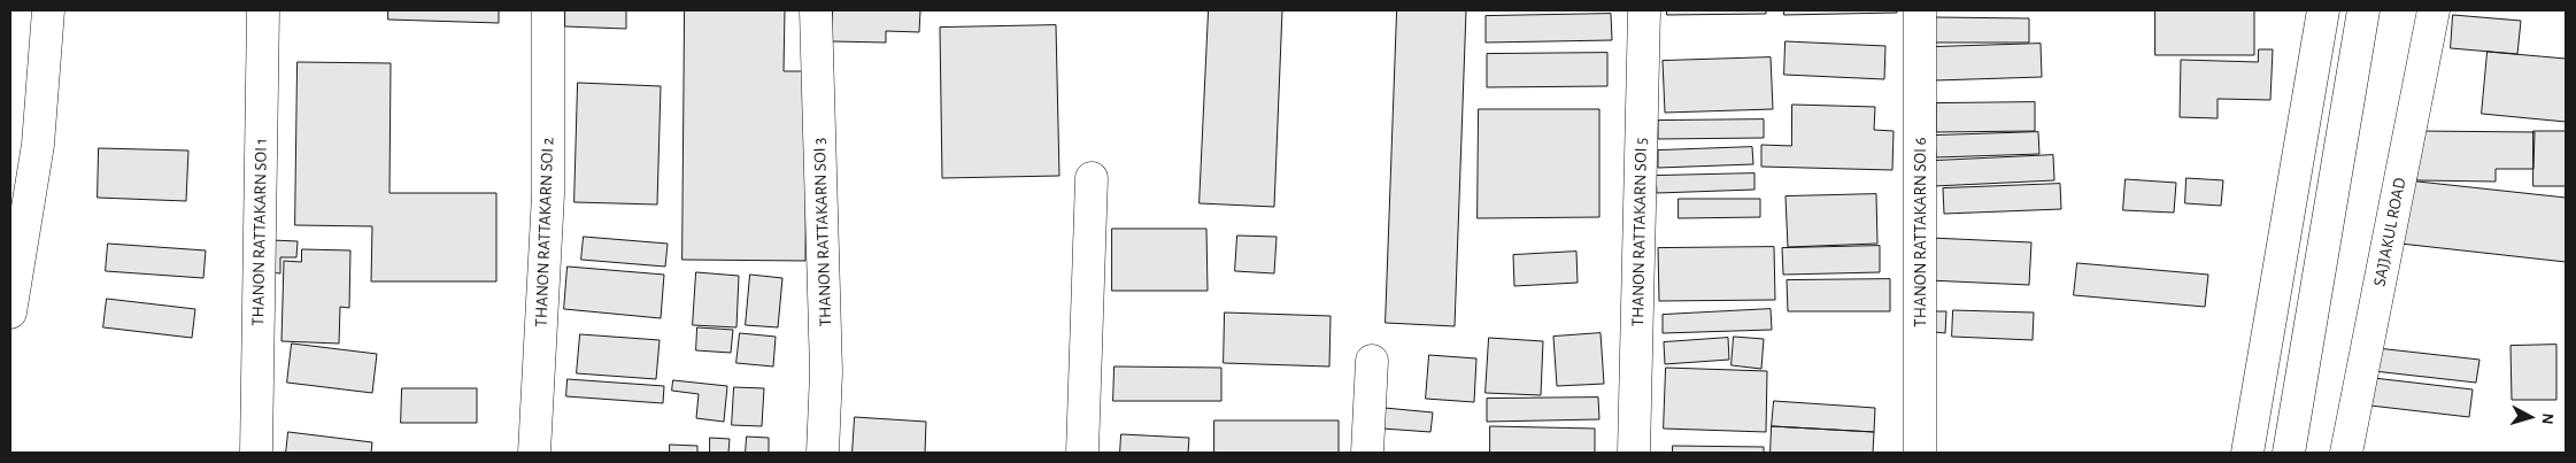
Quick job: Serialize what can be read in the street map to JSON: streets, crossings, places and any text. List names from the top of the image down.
{
  "streets": {
    "street": [
      "THANON RATTAKARN SOI 1",
      "THANON RATTAKARN SOI 2",
      "THANON RATTAKARN SOI 3",
      "THANON RATTAKARN SOI 5",
      "THANON RATTAKARN SOI 6",
      "SAJJAKUL ROAD"
    ]
  },
  "north": "right"
}
